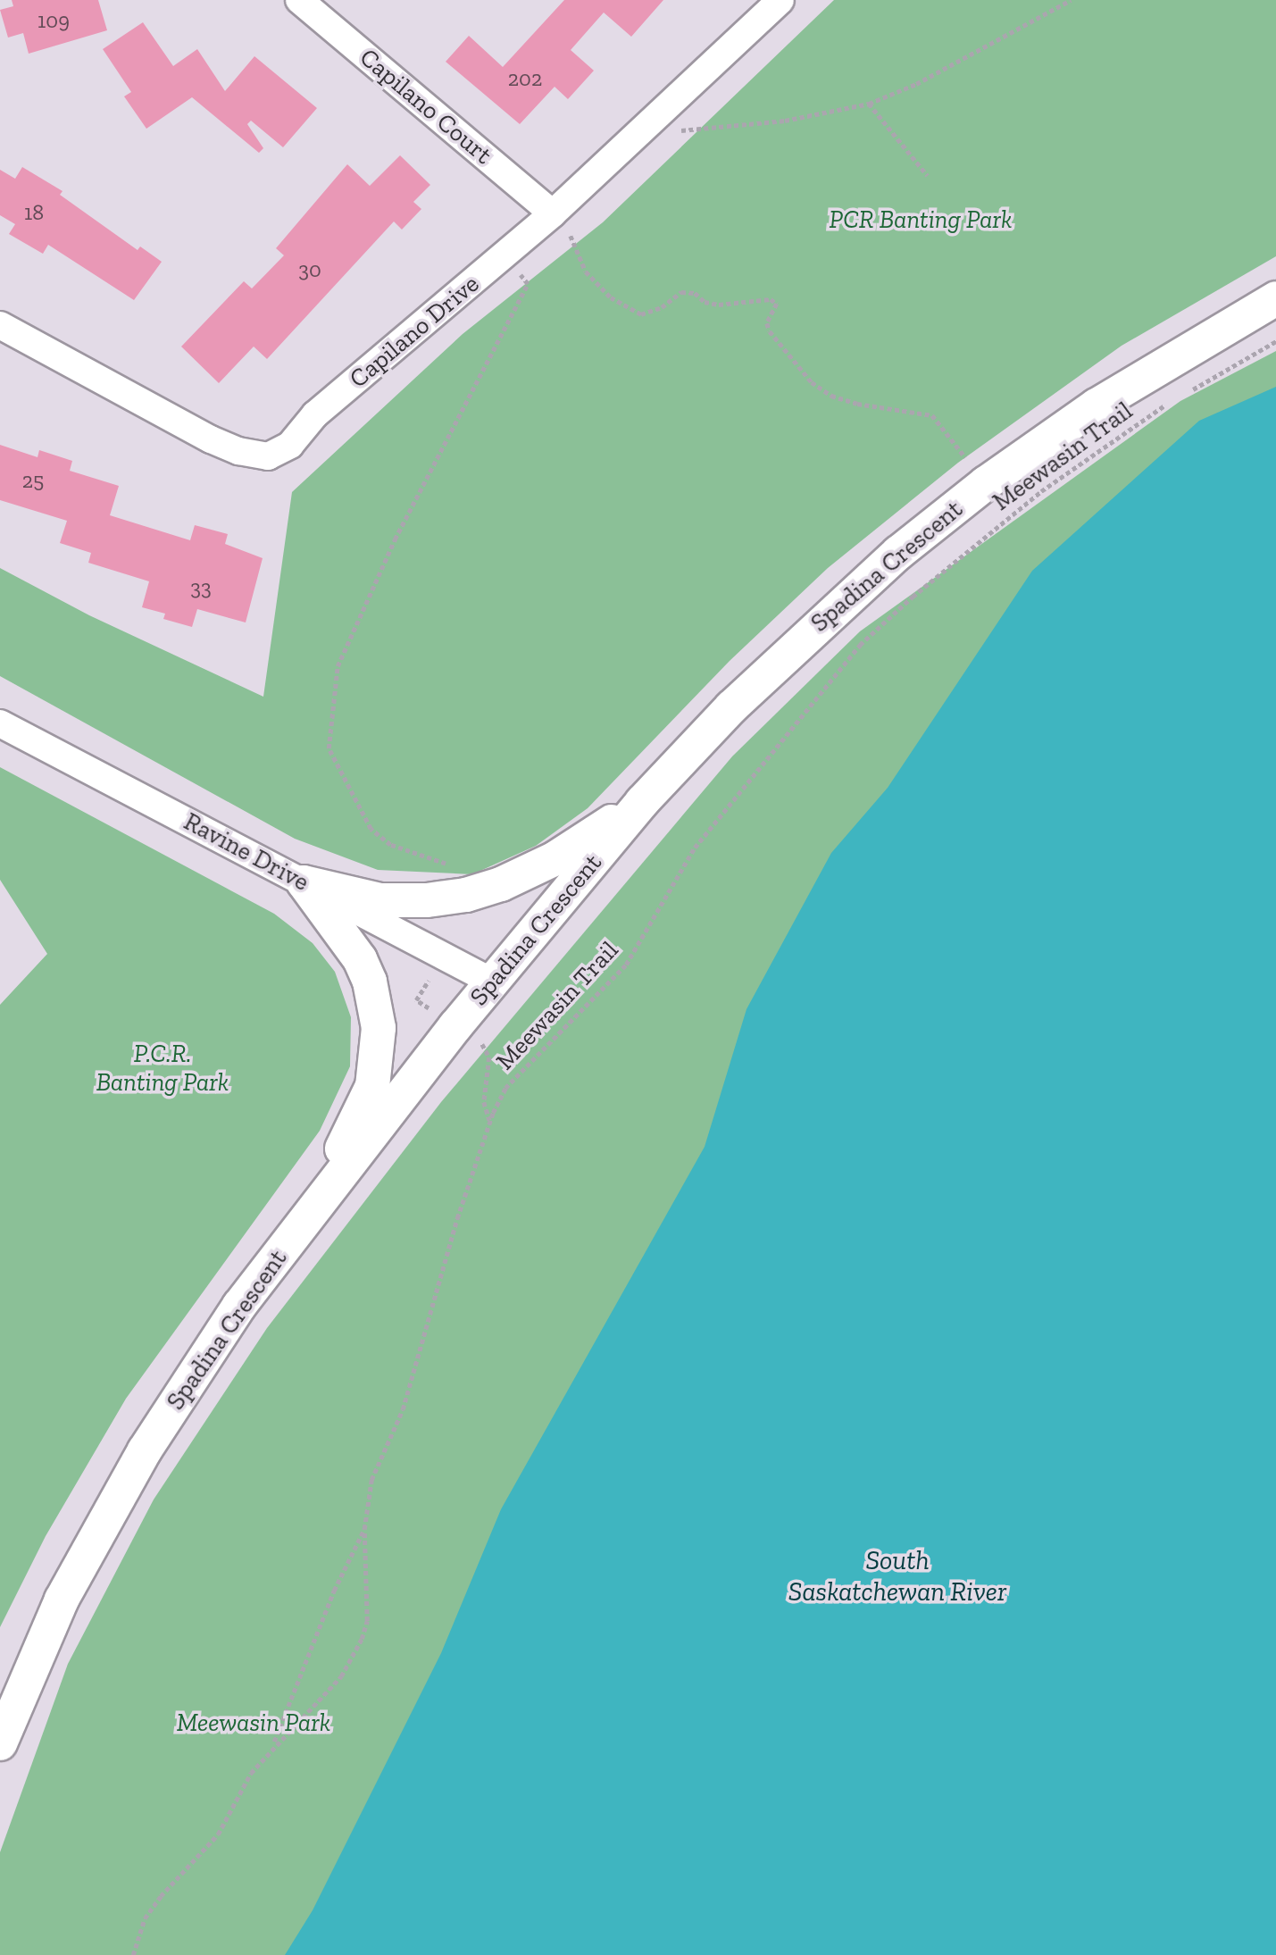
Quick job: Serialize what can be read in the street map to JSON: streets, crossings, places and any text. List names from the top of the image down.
{
  "streets": {
    "street": [
      "Capilano Court",
      "Capilano Drive",
      "Spadina Crescent",
      "Ravine Drive"
    ],
    "path": ["Meewasin Trail"]
  },
  "crossings": [
    ["Capilano Court", "Capilano Drive"],
    ["Spadina Crescent", "Ravine Drive"]
  ],
  "water": ["South Saskatchewan River"],
  "parks": ["PCR Banting Park", "P.C.R. Banting Park", "Meewasin Park"],
  "house_numbers": [
    "109",
    "202",
    "18",
    "30",
    "25",
    "33"
  ]
}
